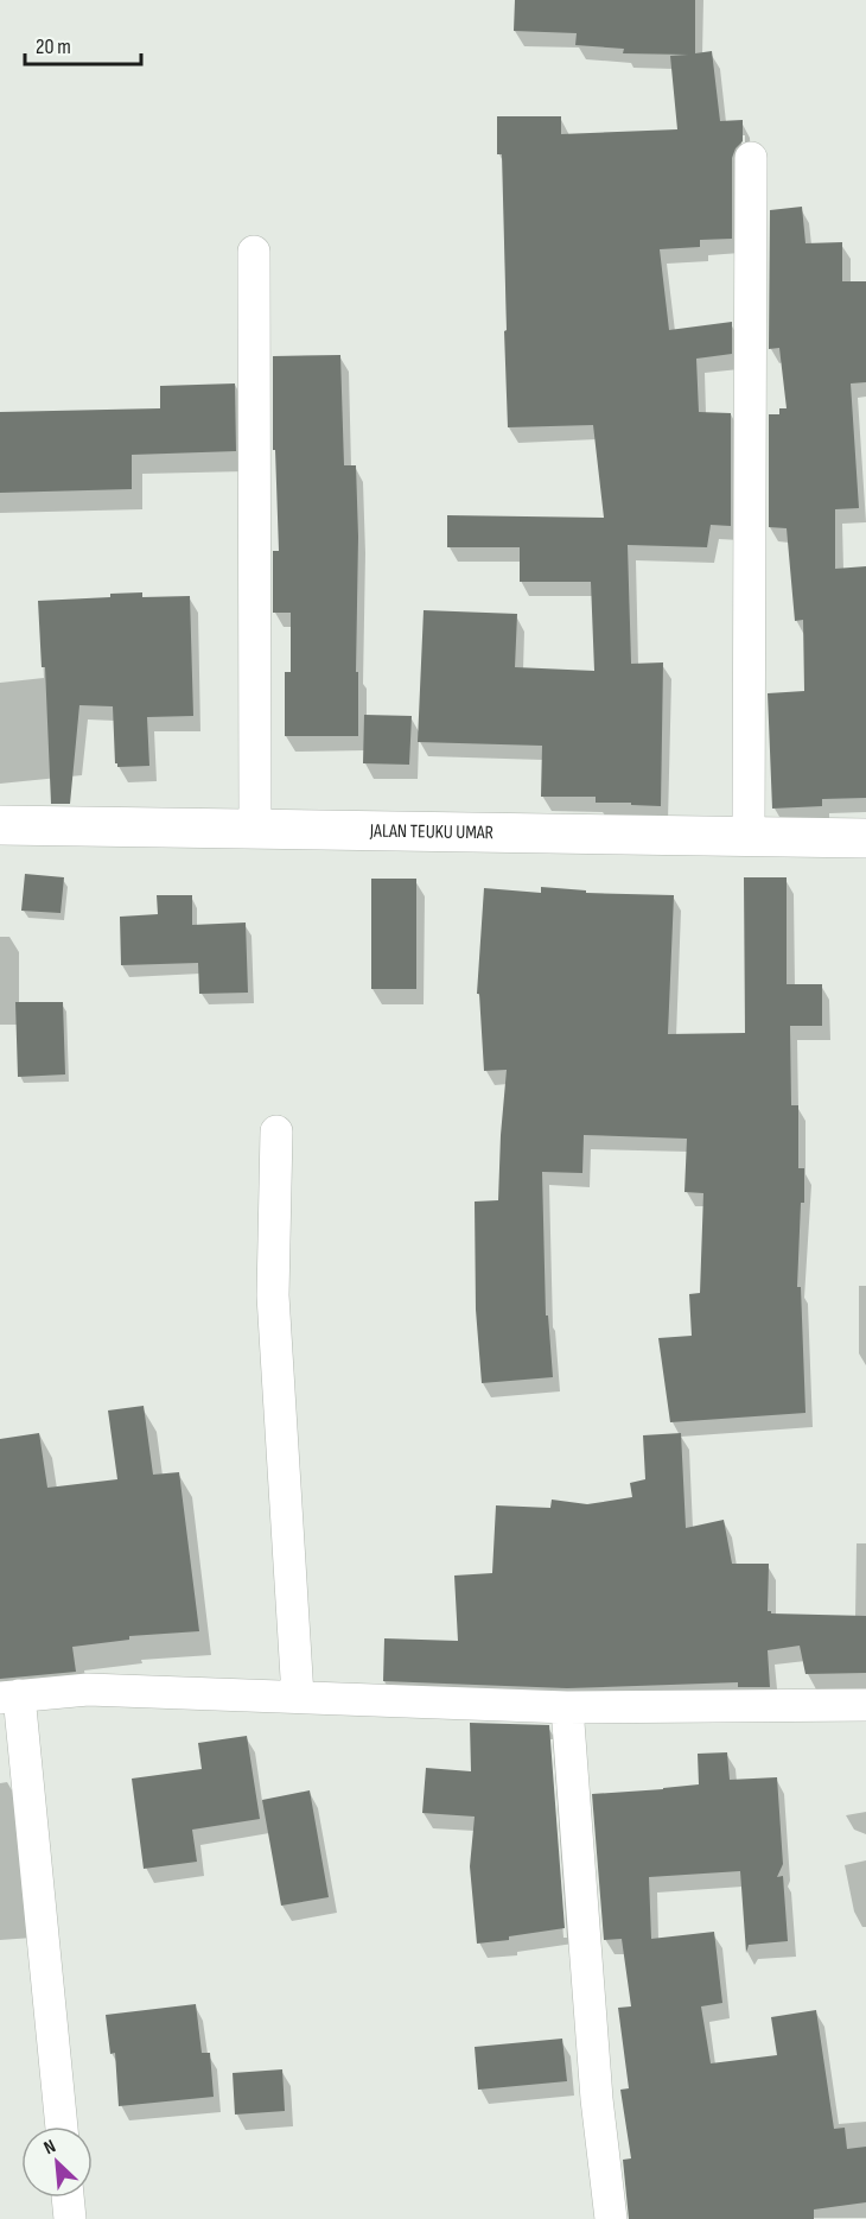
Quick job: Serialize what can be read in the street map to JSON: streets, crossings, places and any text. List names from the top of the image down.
{
  "streets": {
    "main road": ["JALAN TEUKU UMAR"]
  },
  "scale_bar": "20 m",
  "north": "top left"
}
